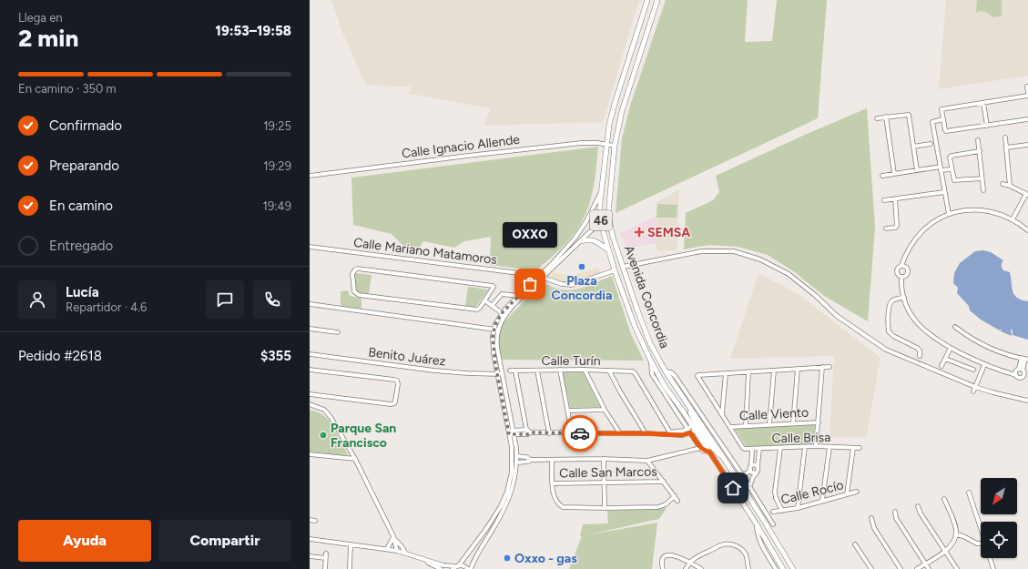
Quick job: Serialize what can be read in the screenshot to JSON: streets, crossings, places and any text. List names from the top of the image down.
{
  "streets": {
    "main road": ["46", "Avenida Concordia"],
    "street": [
      "Calle Ignacio Allende",
      "Calle Mariano Matamoros",
      "Benito Juárez",
      "Calle Turín",
      "Calle Viento",
      "Calle Brisa",
      "Calle San Marcos",
      "Calle Rocío"
    ]
  },
  "crossings": [
    ["Calle Ignacio Allende", "Avenida Concordia"],
    ["Calle Mariano Matamoros", "Avenida Concordia"],
    ["Calle Viento", "Calle Brisa"]
  ],
  "places": {
    "health": ["SEMSA"],
    "other": [
      "Plaza Concordia",
      "OXXO",
      "Parque San Francisco",
      "Oxxo - gas"
    ]
  },
  "north": "bottom left",
  "page": {
    "heading": ["2 min", "Llega en", "19:53–19:58"],
    "panel": [
      "Lucía",
      "Repartidor · 4.6",
      "Pedido #2618",
      "$355"
    ],
    "bar": "En camino · 350 m",
    "list": [
      ["Confirmado", "19:25"],
      ["Preparando", "19:29"],
      ["En camino", "19:49"],
      "Entregado"
    ],
    "bubble": "OXXO",
    "buttons": ["Ayuda", "Compartir"]
  }
}
